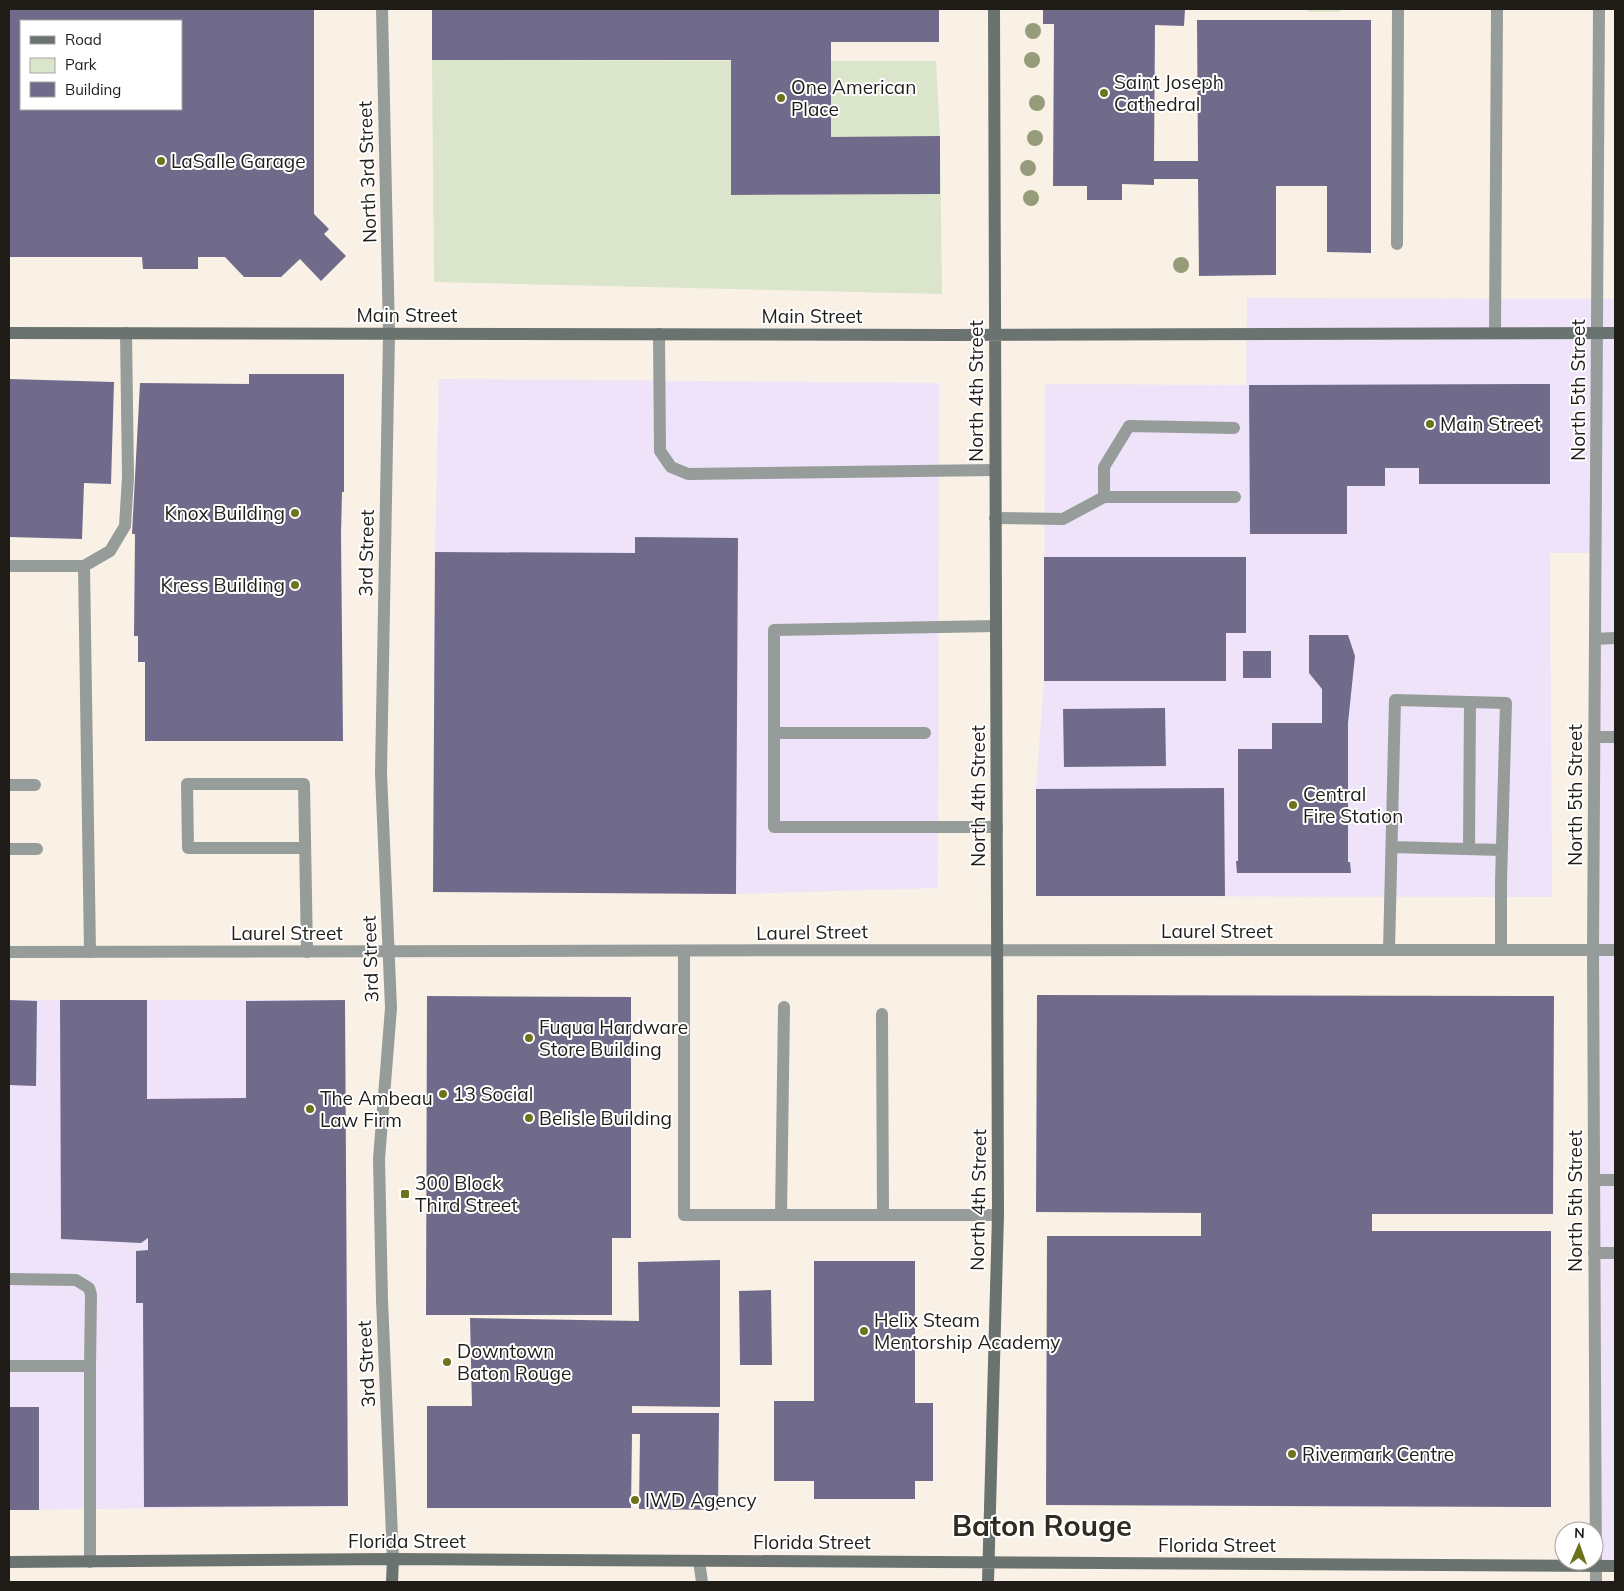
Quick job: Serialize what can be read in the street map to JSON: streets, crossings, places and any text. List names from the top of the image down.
{
  "streets": {
    "street": [
      "North 3rd Street",
      "Main Street",
      "North 5th Street",
      "North 4th Street",
      "3rd Street",
      "Laurel Street",
      "Florida Street"
    ]
  },
  "crossings": [
    ["North 3rd Street", "Main Street"],
    ["North 3rd Street", "3rd Street"],
    ["Main Street", "North 5th Street"],
    ["Main Street", "North 4th Street"],
    ["Main Street", "3rd Street"],
    ["North 5th Street", "Laurel Street"],
    ["North 4th Street", "Laurel Street"],
    ["North 4th Street", "Florida Street"],
    ["3rd Street", "Laurel Street"],
    ["3rd Street", "Florida Street"]
  ],
  "districts": ["Baton Rouge"],
  "places": {
    "other": [
      "Saint Joseph Cathedral",
      "One American Place",
      "LaSalle Garage",
      "Main Street",
      "Knox Building",
      "Kress Building",
      "Central Fire Station",
      "Fuqua Hardware Store Building",
      "13 Social",
      "The Ambeau Law Firm",
      "Belisle Building",
      "Helix Steam Mentorship Academy",
      "Downtown Baton Rouge",
      "Rivermark Centre",
      "IWD Agency"
    ],
    "transit": ["300 Block Third Street"]
  },
  "legend": ["Road", "Park", "Building"],
  "north": "top"
}
